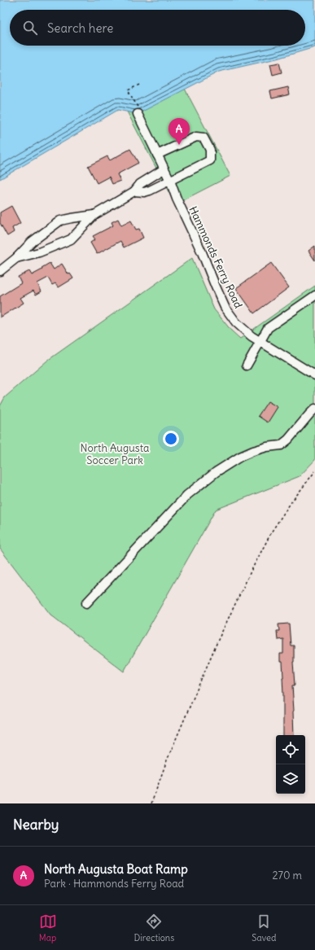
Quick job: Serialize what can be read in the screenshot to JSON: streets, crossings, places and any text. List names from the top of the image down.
{
  "streets": {
    "street": ["Hammonds Ferry Road"]
  },
  "parks": ["North Augusta Soccer Park"],
  "page": {
    "search": "Search here",
    "pins": "A",
    "heading": "Nearby",
    "list": [
      {
        "mark": "A",
        "name": "North Augusta Boat Ramp",
        "note": "Park · Hammonds Ferry Road",
        "value": "270 m"
      }
    ],
    "nav": ["Map", "Directions", "Saved"]
  }
}
